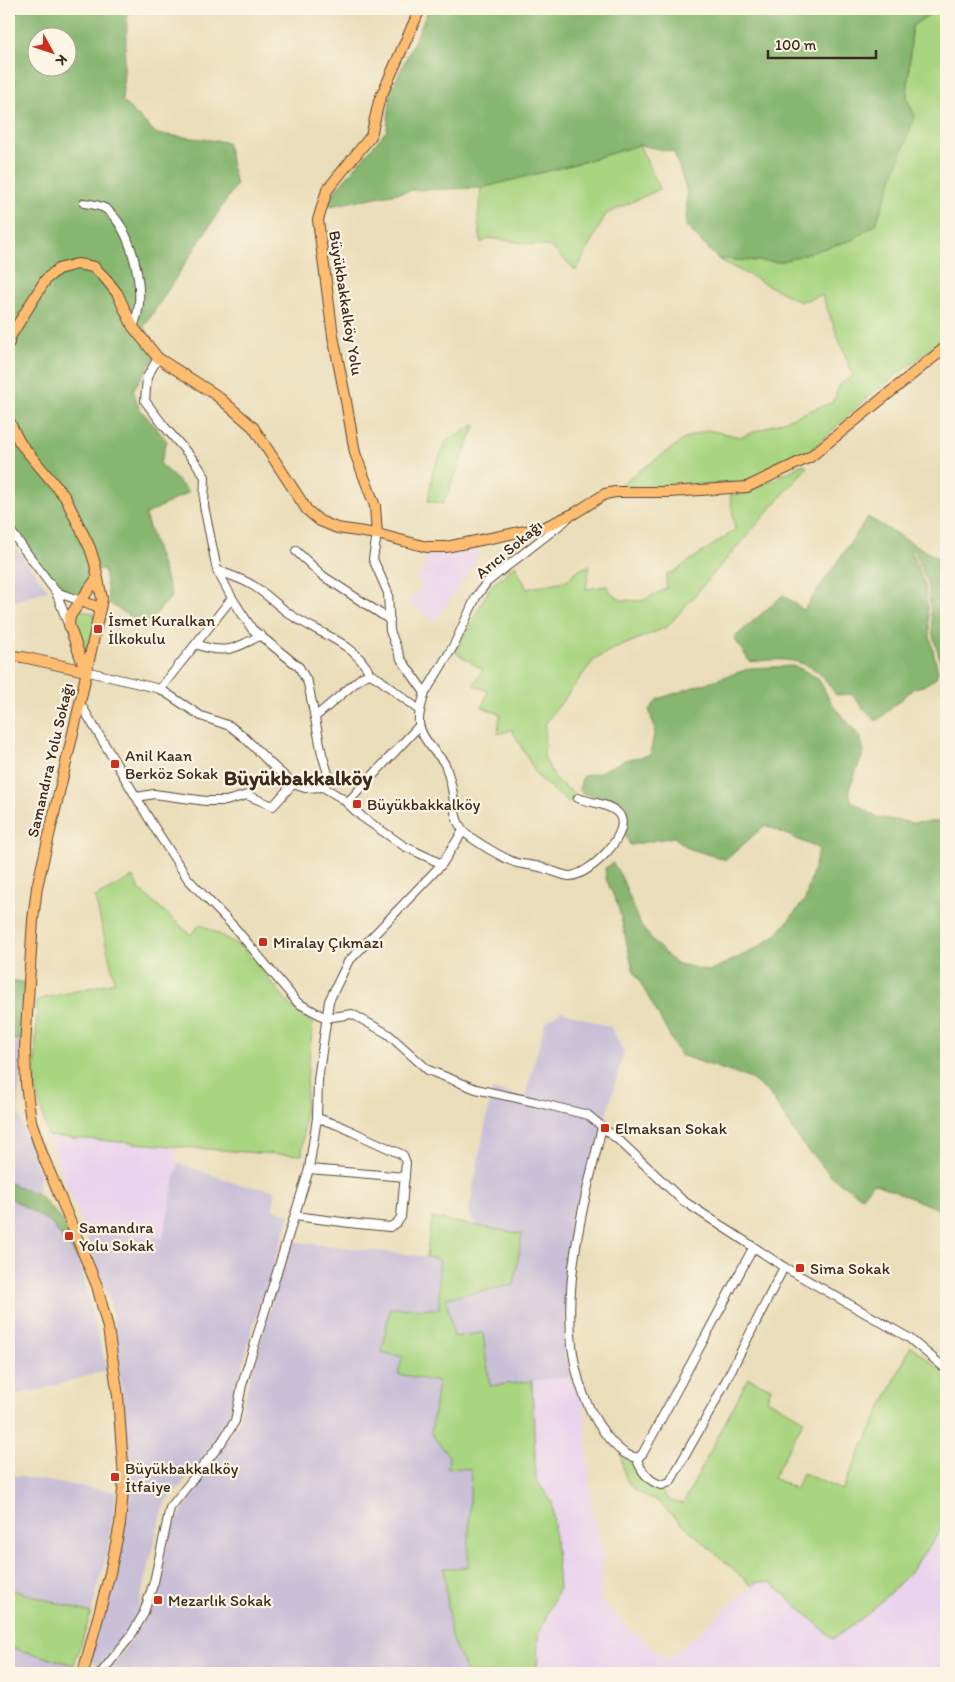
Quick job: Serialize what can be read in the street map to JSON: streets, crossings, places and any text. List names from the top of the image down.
{
  "streets": {
    "main road": ["Büyükbakkalköy Yolu", "Samandıra Yolu Sokağı"],
    "street": ["Arıcı Sokağı"]
  },
  "districts": ["Büyükbakkalköy"],
  "places": {
    "transit": [
      "İsmet Kuralkan İlkokulu",
      "Anil Kaan Berköz Sokak",
      "Büyükbakkalköy",
      "Miralay Çıkmazı",
      "Elmaksan Sokak",
      "Samandıra Yolu Sokak",
      "Sima Sokak",
      "Büyükbakkalköy İtfaiye",
      "Mezarlık Sokak"
    ]
  },
  "scale_bar": "100 m",
  "north": "bottom right"
}
